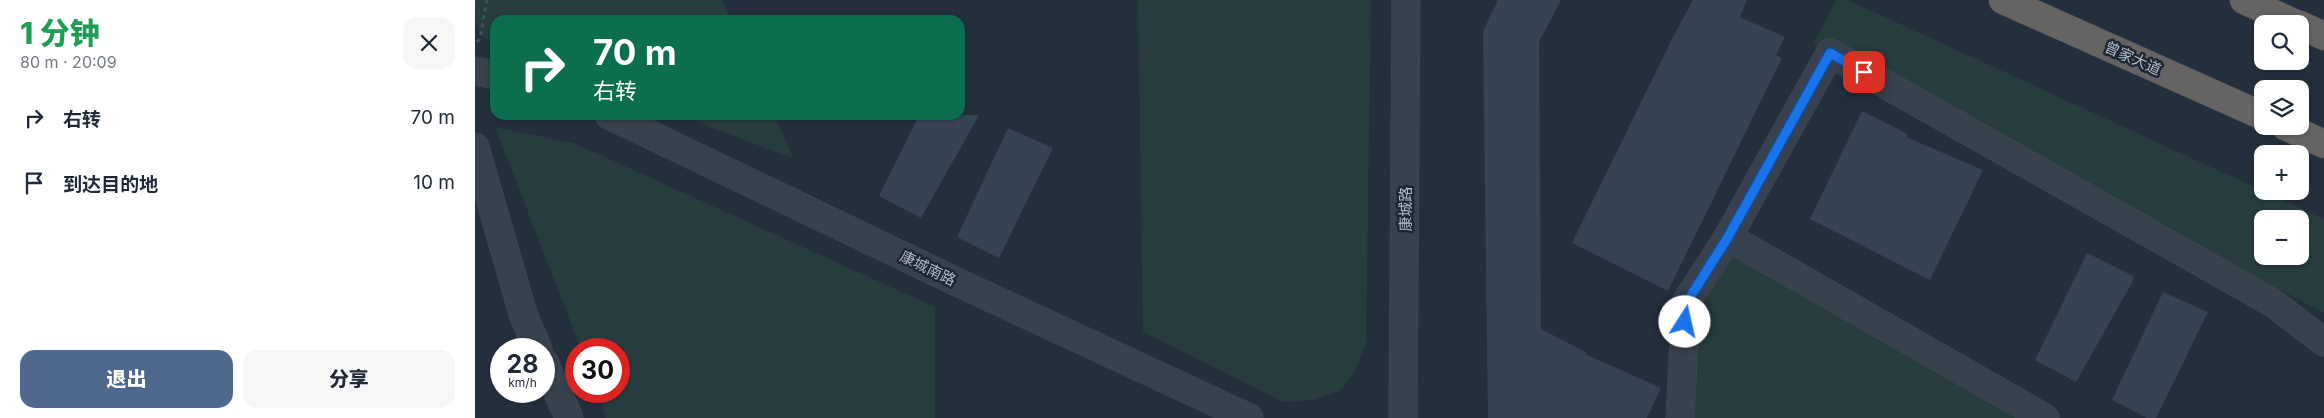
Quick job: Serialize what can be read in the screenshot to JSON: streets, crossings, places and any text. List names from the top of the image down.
{
  "streets": {
    "highway": ["曾家大道"],
    "street": ["康城路", "康城南路"]
  },
  "page": {
    "heading": ["1 分钟", "80 m · 20:09"],
    "map_buttons": ["+", "−"],
    "turn": ["70 m", "右转"],
    "list": [
      {
        "name": "右转",
        "value": "70 m"
      },
      {
        "name": "到达目的地",
        "value": "10 m"
      }
    ],
    "speed": "28 km/h",
    "limit": "30",
    "buttons": ["退出", "分享"]
  }
}
